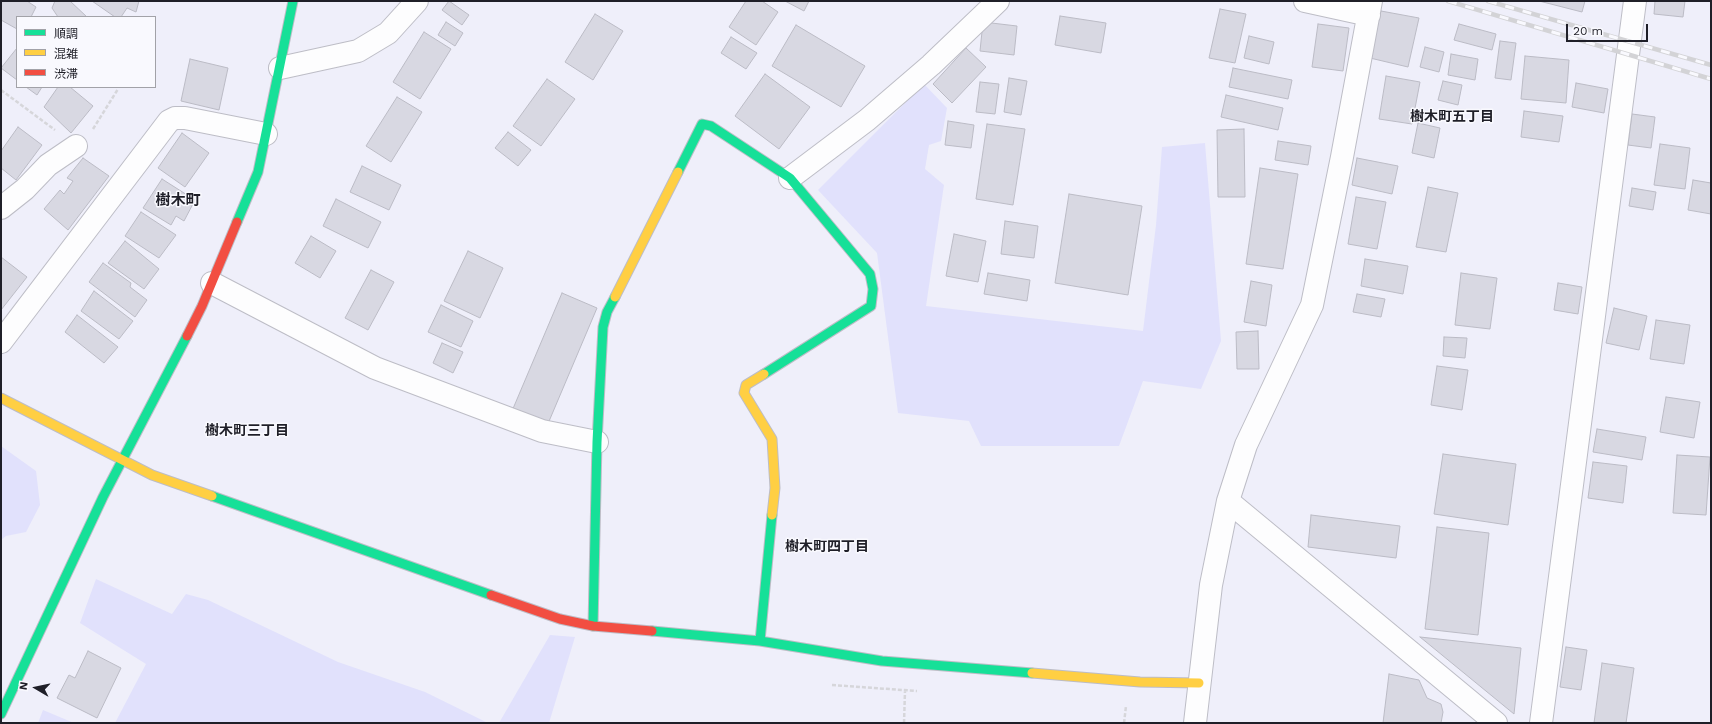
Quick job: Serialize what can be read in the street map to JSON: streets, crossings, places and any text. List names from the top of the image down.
{
  "districts": [
    "樹木町五丁目",
    "樹木町",
    "樹木町三丁目",
    "樹木町四丁目"
  ],
  "legend": ["順調", "混雑", "渋滞"],
  "scale_bar": "20 m",
  "north": "left"
}
